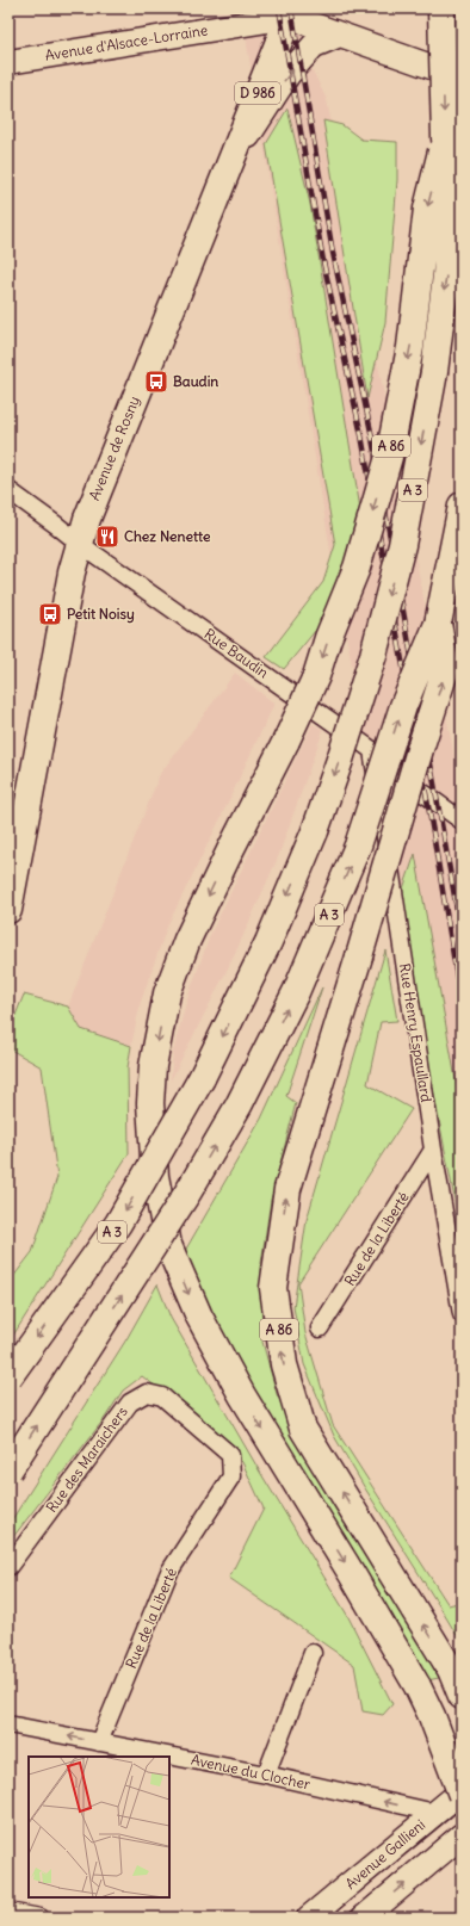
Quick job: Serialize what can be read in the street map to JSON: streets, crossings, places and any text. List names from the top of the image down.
{
  "streets": {
    "main road": [
      "D 986",
      "A 86",
      "Avenue de Rosny",
      "A 3"
    ],
    "street": [
      "Avenue d'Alsace-Lorraine",
      "Rue Baudin",
      "Rue Henry Espaullard",
      "Rue de la Liberté",
      "Rue des Maraichers",
      "Avenue du Clocher",
      "Avenue Gallieni"
    ]
  },
  "crossings": [
    ["Avenue d'Alsace-Lorraine", "Avenue de Rosny"],
    ["A 86", "A 3"],
    ["A 86", "Avenue Gallieni"],
    ["Avenue de Rosny", "Rue Baudin"],
    ["Rue Baudin", "Rue Henry Espaullard"],
    ["Rue Henry Espaullard", "Rue de la Liberté"],
    ["Rue de la Liberté", "Rue des Maraichers"],
    ["Rue de la Liberté", "Avenue du Clocher"],
    ["Avenue du Clocher", "Avenue Gallieni"]
  ],
  "one_way": ["Avenue du Clocher"],
  "places": {
    "bus stop": ["Baudin", "Petit Noisy"],
    "restaurant": ["Chez Nenette"]
  }
}
